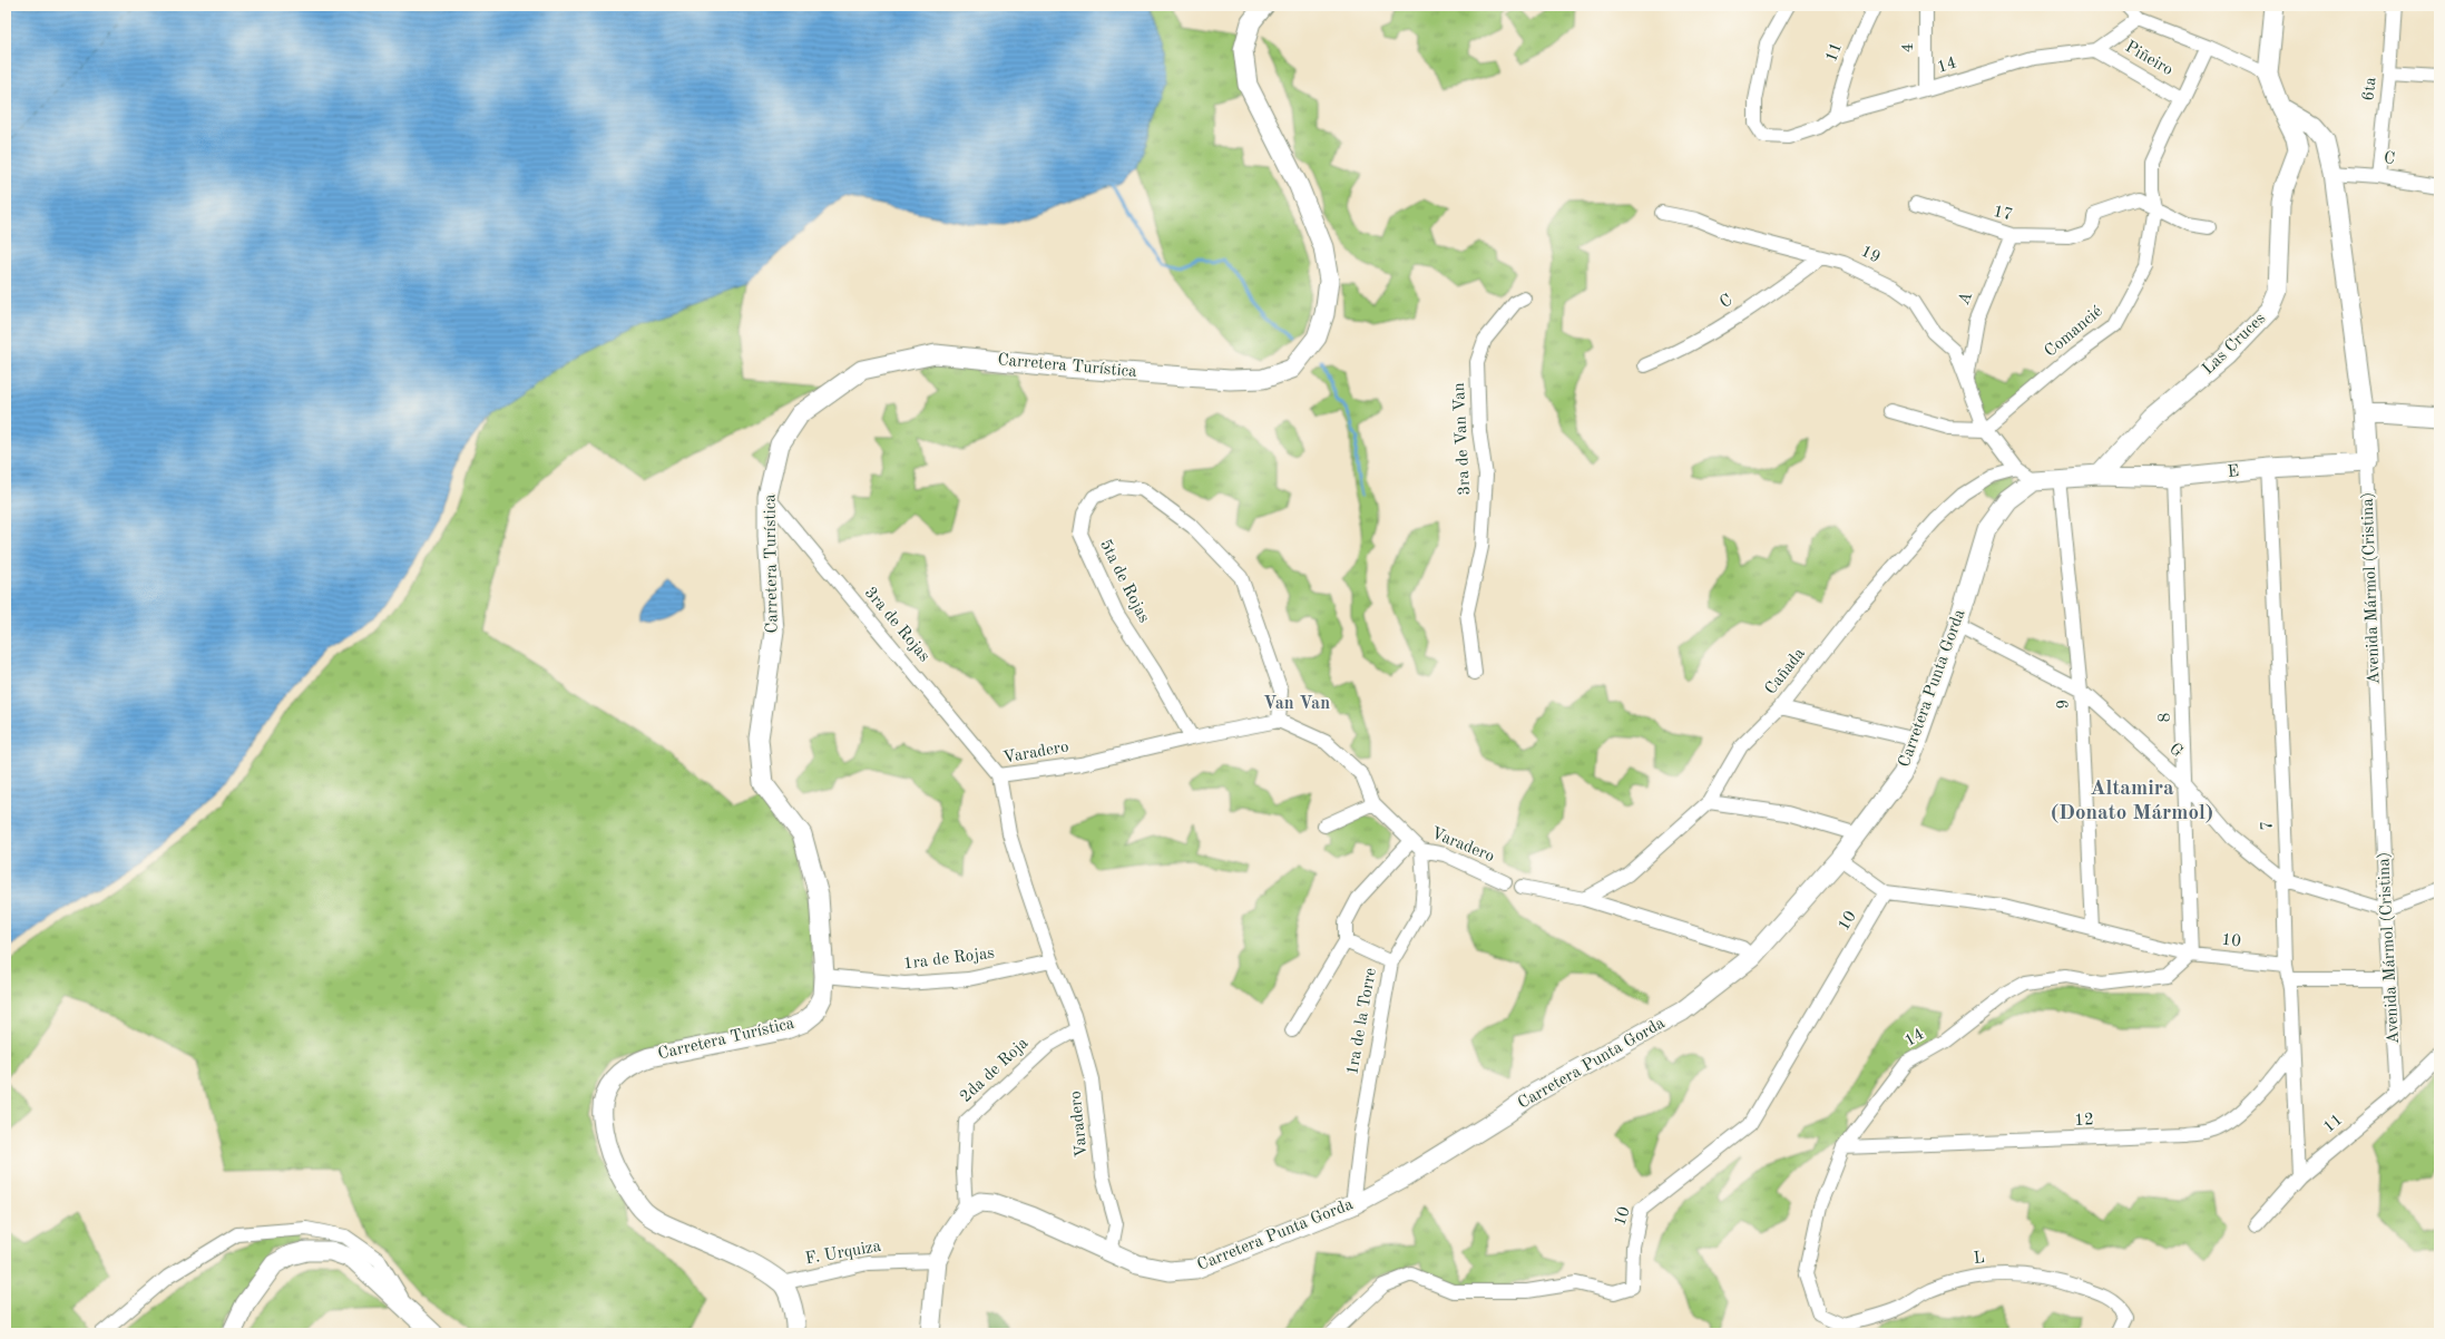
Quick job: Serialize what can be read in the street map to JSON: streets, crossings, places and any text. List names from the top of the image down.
{
  "streets": {
    "main road": [
      "Las Cruces",
      "Carretera Turística",
      "E",
      "Avenida Mármol (Cristina)",
      "Carretera Punta Gorda"
    ],
    "street": [
      "4",
      "11",
      "Piñeiro",
      "14",
      "6ta",
      "C",
      "17",
      "19",
      "A",
      "Comancié",
      "3ra de Van Van",
      "5ta de Rojas",
      "3ra de Rojas",
      "Cañada",
      "9",
      "8",
      "G",
      "Varadero",
      "7",
      "10",
      "1ra de Rojas",
      "1ra de la Torre",
      "2da de Roja",
      "12",
      "F. Urquiza",
      "L"
    ]
  },
  "crossings": [
    ["4", "14"],
    ["11", "14"],
    ["11", "Avenida Mármol (Cristina)"],
    ["11", "7"],
    ["Piñeiro", "14"],
    ["Piñeiro", "Comancié"],
    ["14", "8"],
    ["14", "10"],
    ["14", "12"],
    ["14", "L"],
    ["6ta", "C"],
    ["C", "19"],
    ["C", "Avenida Mármol (Cristina)"],
    ["17", "A"],
    ["17", "Comancié"],
    ["19", "A"],
    ["19", "Comancié"],
    ["Las Cruces", "E"],
    ["Las Cruces", "Avenida Mármol (Cristina)"],
    ["Carretera Turística", "3ra de Rojas"],
    ["Carretera Turística", "1ra de Rojas"],
    ["Carretera Turística", "F. Urquiza"],
    ["E", "Avenida Mármol (Cristina)"],
    ["E", "8"],
    ["E", "7"],
    ["5ta de Rojas", "Varadero"],
    ["Avenida Mármol (Cristina)", "G"],
    ["3ra de Rojas", "Varadero"],
    ["Carretera Punta Gorda", "G"],
    ["Carretera Punta Gorda", "Varadero"],
    ["Carretera Punta Gorda", "10"],
    ["Carretera Punta Gorda", "1ra de la Torre"],
    ["Carretera Punta Gorda", "2da de Roja"],
    ["9", "G"],
    ["9", "10"],
    ["8", "G"],
    ["8", "10"],
    ["G", "7"],
    ["Varadero", "1ra de Rojas"],
    ["Varadero", "1ra de la Torre"],
    ["Varadero", "2da de Roja"],
    ["7", "10"],
    ["7", "12"]
  ],
  "districts": ["Van Van", "Altamira (Donato Mármol)"]
}
